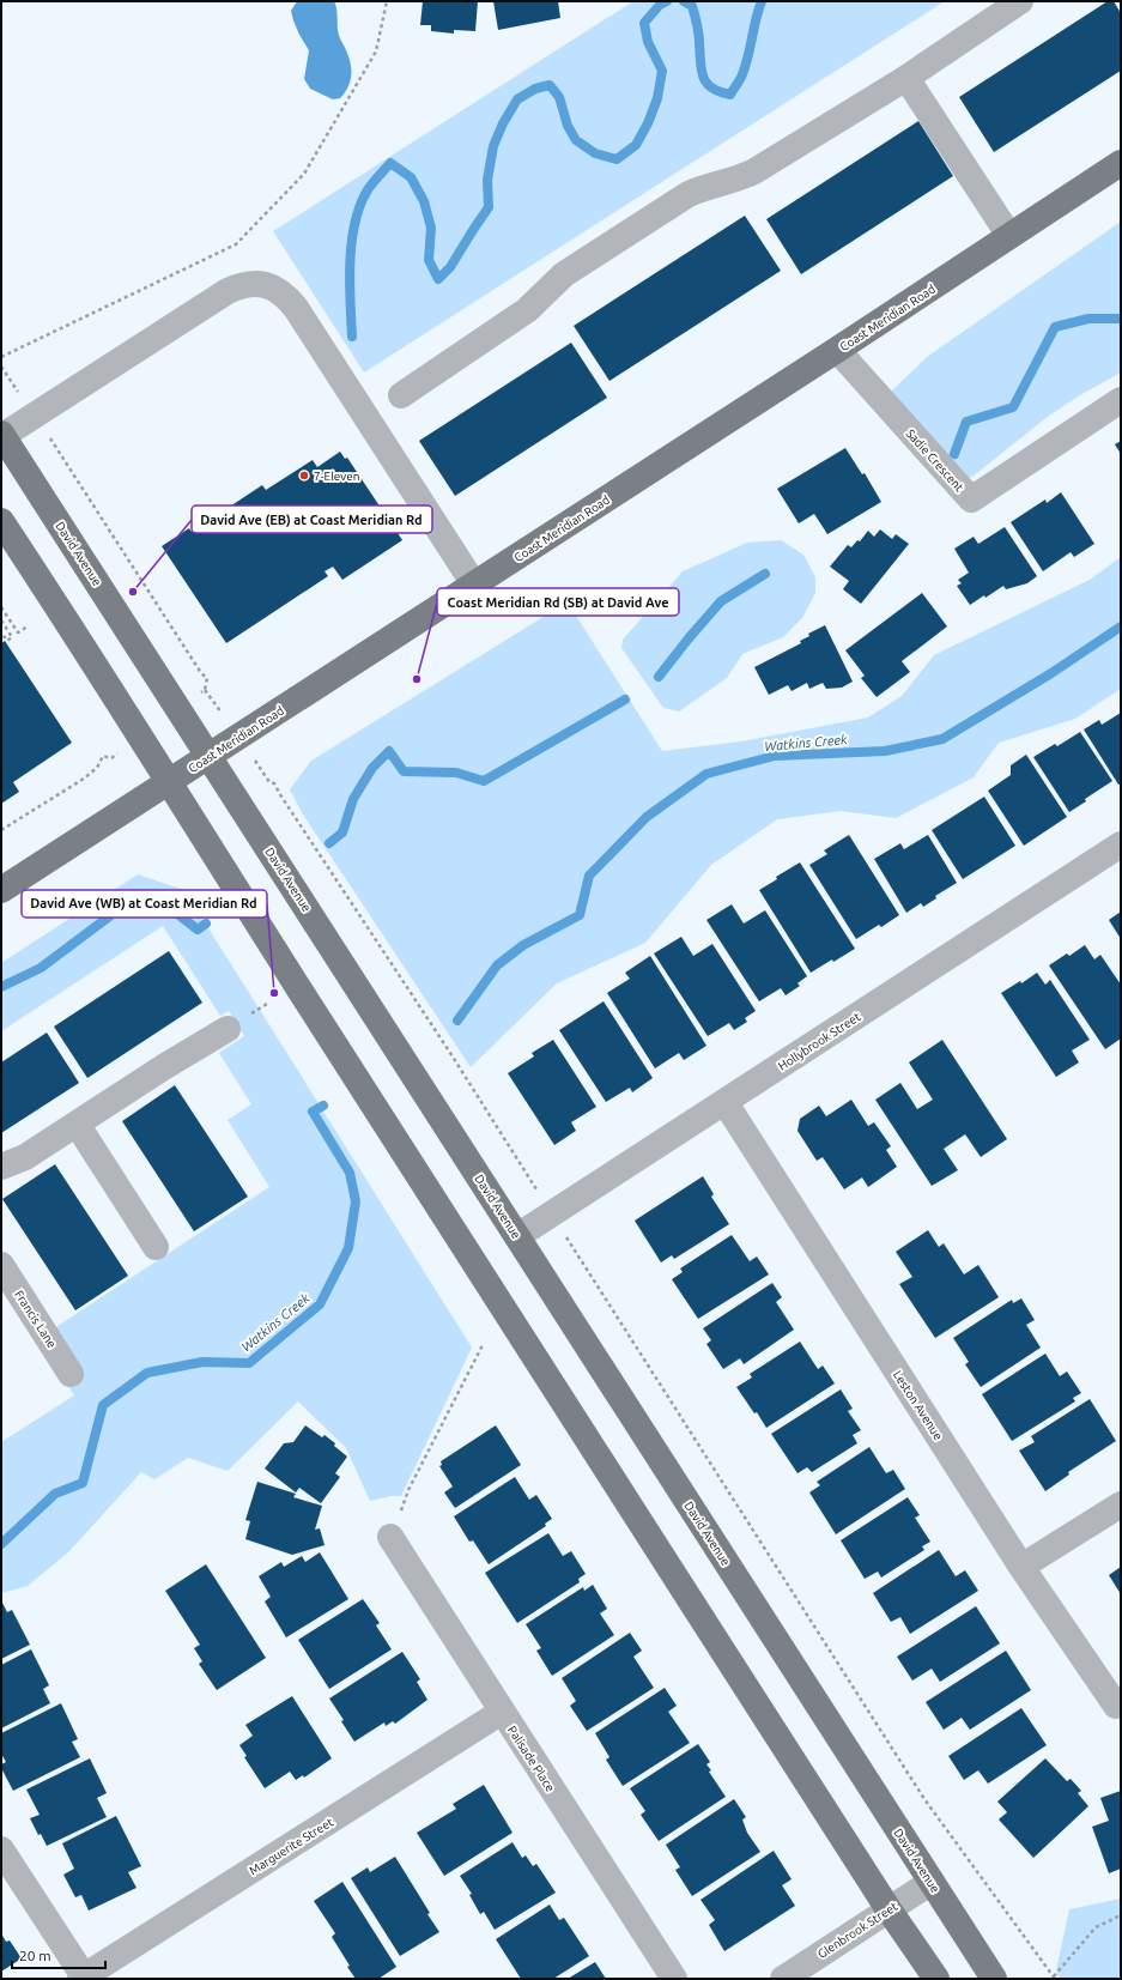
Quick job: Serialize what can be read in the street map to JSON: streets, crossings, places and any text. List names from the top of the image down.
{
  "streets": {
    "main road": ["Coast Meridian Road", "David Avenue"],
    "street": [
      "Sadie Crescent",
      "Hollybrook Street",
      "Francis Lane",
      "Leston Avenue",
      "Palisade Place",
      "Marguerite Street",
      "Glenbrook Street"
    ]
  },
  "crossings": [
    ["Coast Meridian Road", "Sadie Crescent"],
    ["Coast Meridian Road", "David Avenue"],
    ["David Avenue", "Hollybrook Street"],
    ["David Avenue", "Glenbrook Street"],
    ["Hollybrook Street", "Leston Avenue"],
    ["Palisade Place", "Marguerite Street"]
  ],
  "water": ["Watkins Creek"],
  "places": [
    "7-Eleven",
    "David Ave (EB) at Coast Meridian Rd",
    "Coast Meridian Rd (SB) at David Ave",
    "David Ave (WB) at Coast Meridian Rd"
  ],
  "scale_bar": "20 m"
}
